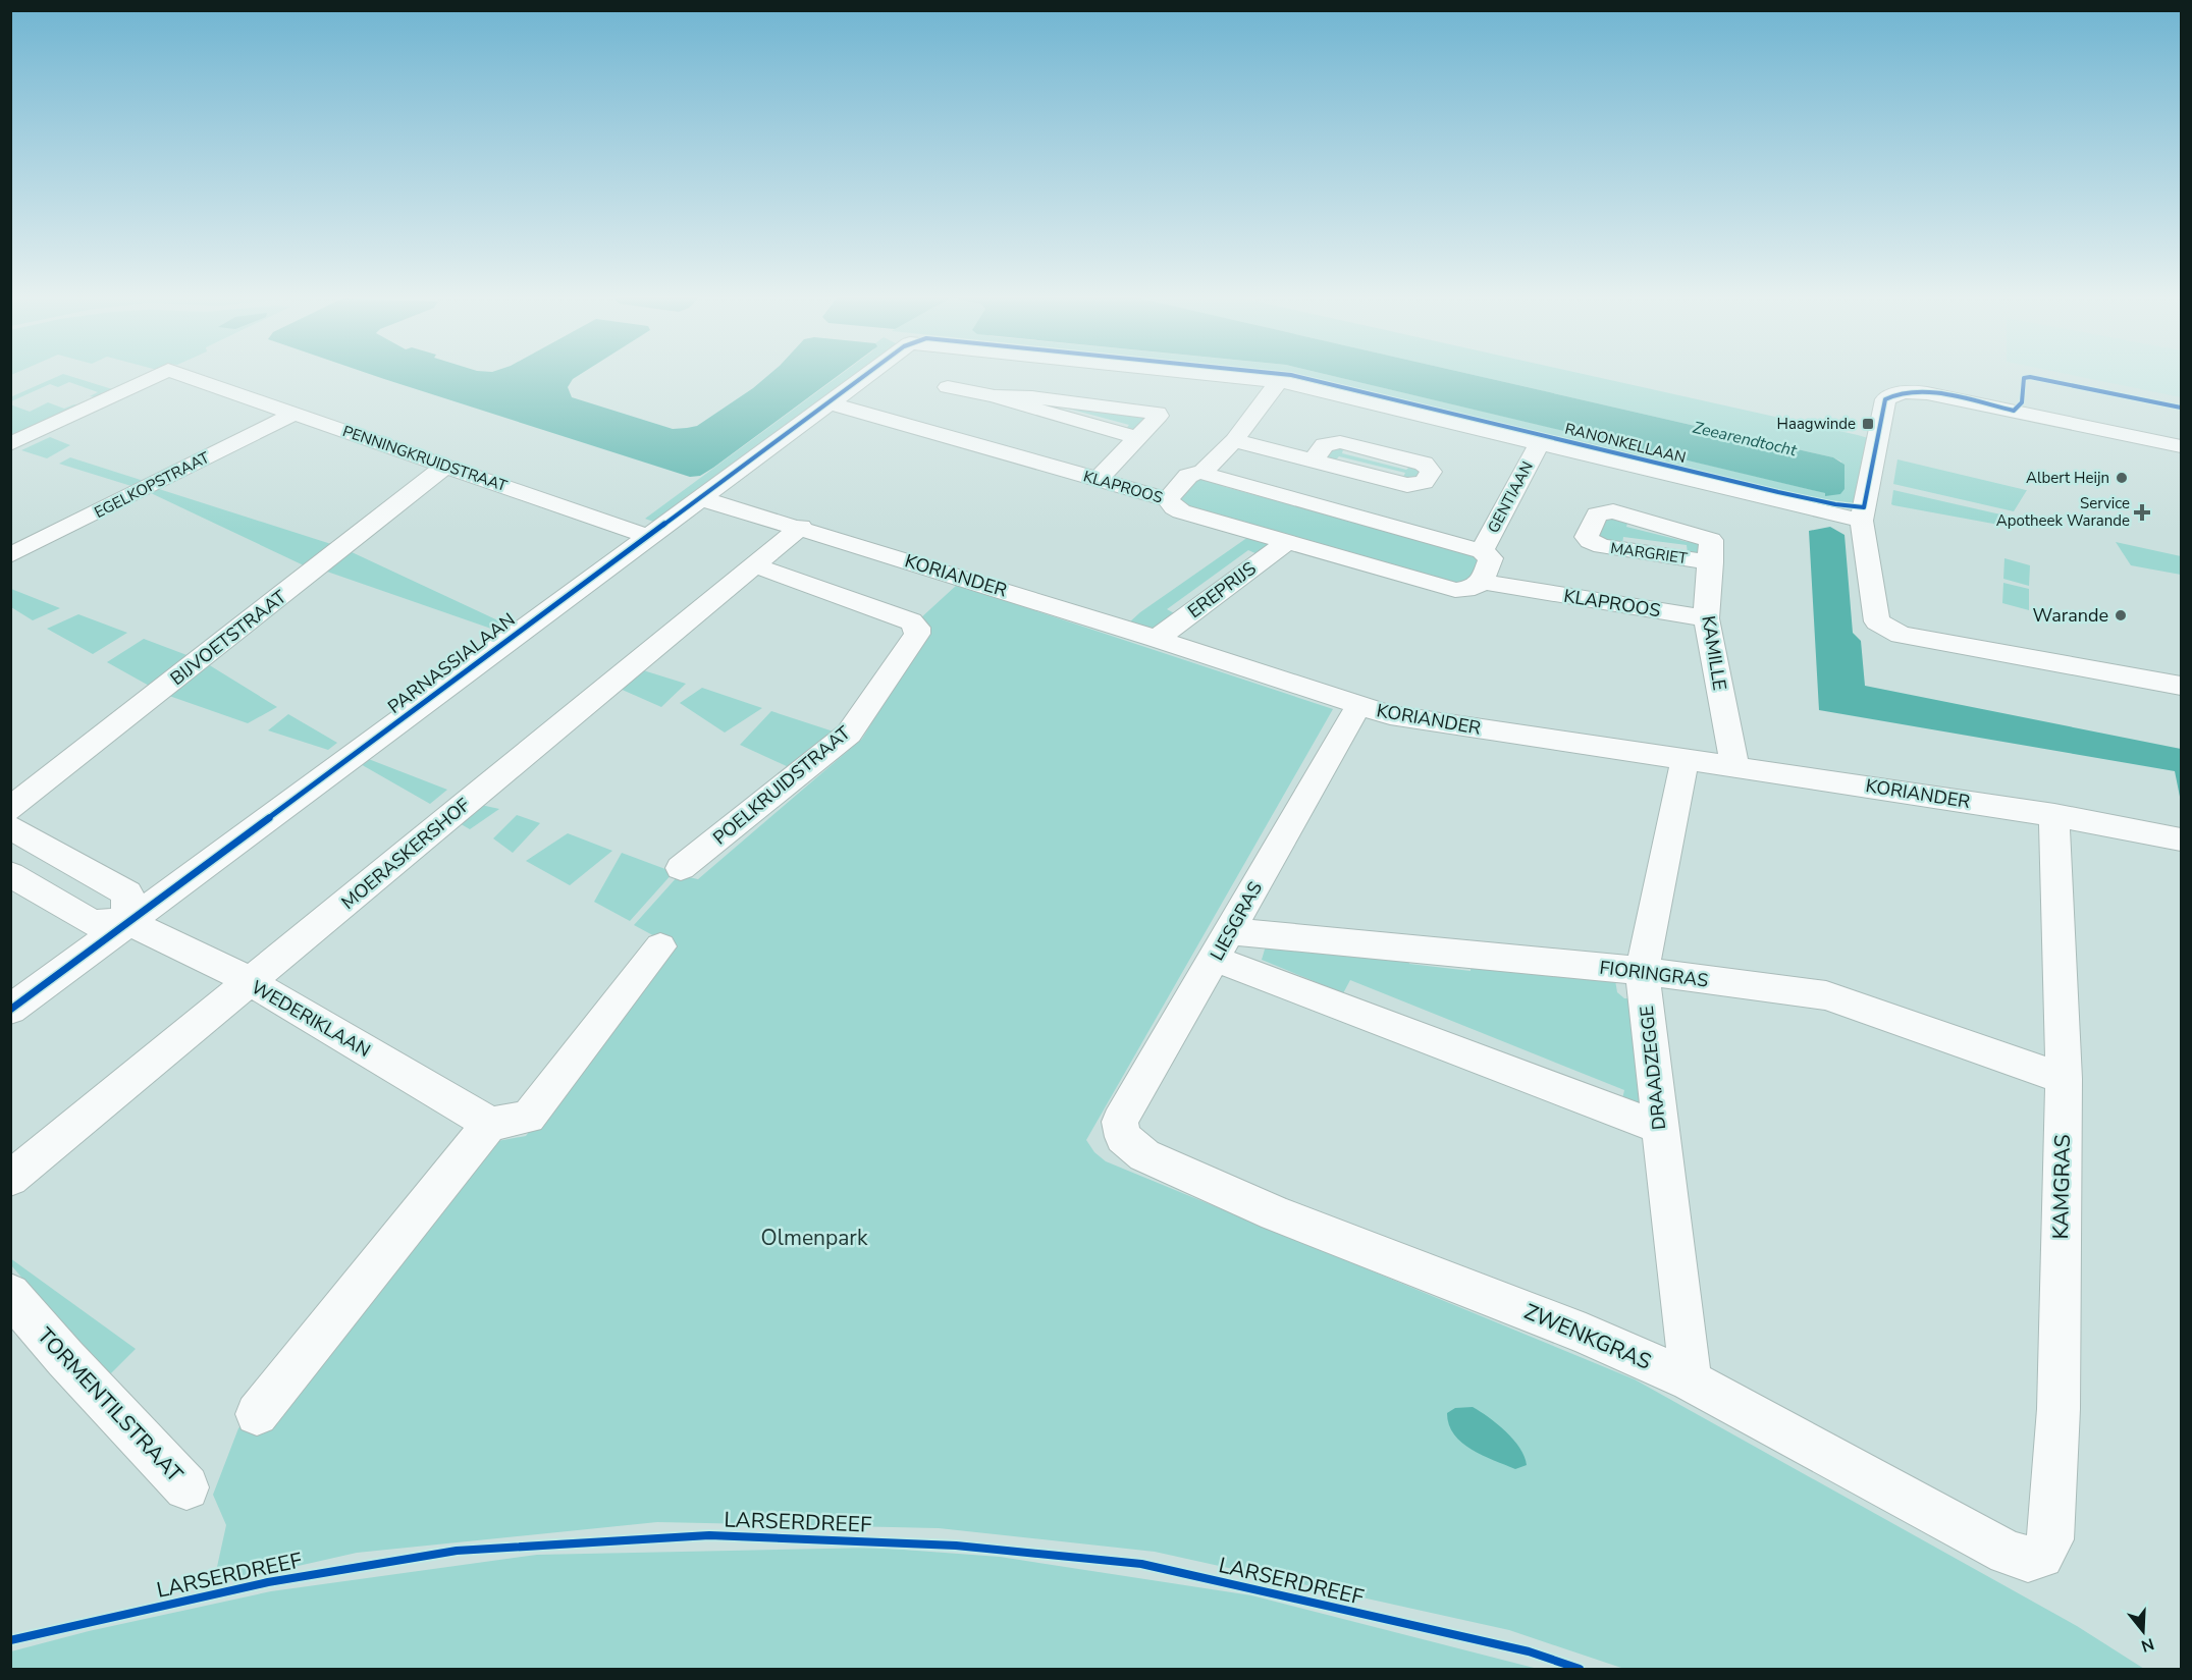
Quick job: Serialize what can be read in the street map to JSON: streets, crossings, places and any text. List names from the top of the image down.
{
  "streets": {
    "street": [
      "RANONKELLAAN",
      "PENNINGKRUIDSTRAAT",
      "EGELKOPSTRAAT",
      "KLAPROOS",
      "GENTIAAN",
      "KORIANDER",
      "EREPRIJS",
      "BIJVOETSTRAAT",
      "KAMILLE",
      "PARNASSIALAAN",
      "POELKRUIDSTRAAT",
      "MOERASKERSHOF",
      "LIESGRAS",
      "FIORINGRAS",
      "WEDERIKLAAN",
      "DRAADZEGGE",
      "KAMGRAS",
      "ZWENKGRAS",
      "TORMENTILSTRAAT"
    ],
    "cycle path": ["LARSERDREEF"]
  },
  "crossings": [
    ["RANONKELLAAN", "GENTIAAN"],
    ["PENNINGKRUIDSTRAAT", "EGELKOPSTRAAT"],
    ["PENNINGKRUIDSTRAAT", "BIJVOETSTRAAT"],
    ["PENNINGKRUIDSTRAAT", "PARNASSIALAAN"],
    ["KLAPROOS", "EREPRIJS"],
    ["KLAPROOS", "KAMILLE"],
    ["KLAPROOS", "PARNASSIALAAN"],
    ["KORIANDER", "EREPRIJS"],
    ["KORIANDER", "KAMILLE"],
    ["KORIANDER", "PARNASSIALAAN"],
    ["KORIANDER", "MOERASKERSHOF"],
    ["KORIANDER", "LIESGRAS"],
    ["KORIANDER", "DRAADZEGGE"],
    ["KORIANDER", "KAMGRAS"],
    ["PARNASSIALAAN", "WEDERIKLAAN"],
    ["POELKRUIDSTRAAT", "MOERASKERSHOF"],
    ["MOERASKERSHOF", "WEDERIKLAAN"],
    ["LIESGRAS", "FIORINGRAS"],
    ["LIESGRAS", "ZWENKGRAS"],
    ["FIORINGRAS", "DRAADZEGGE"],
    ["FIORINGRAS", "KAMGRAS"],
    ["DRAADZEGGE", "ZWENKGRAS"],
    ["KAMGRAS", "ZWENKGRAS"]
  ],
  "water": ["Zeearendtocht"],
  "parks": ["Olmenpark"],
  "places": {
    "transit": ["Haagwinde"],
    "other": ["Albert Heijn", "Warande"],
    "health": ["Service Apotheek Warande"]
  },
  "north": "bottom"
}
